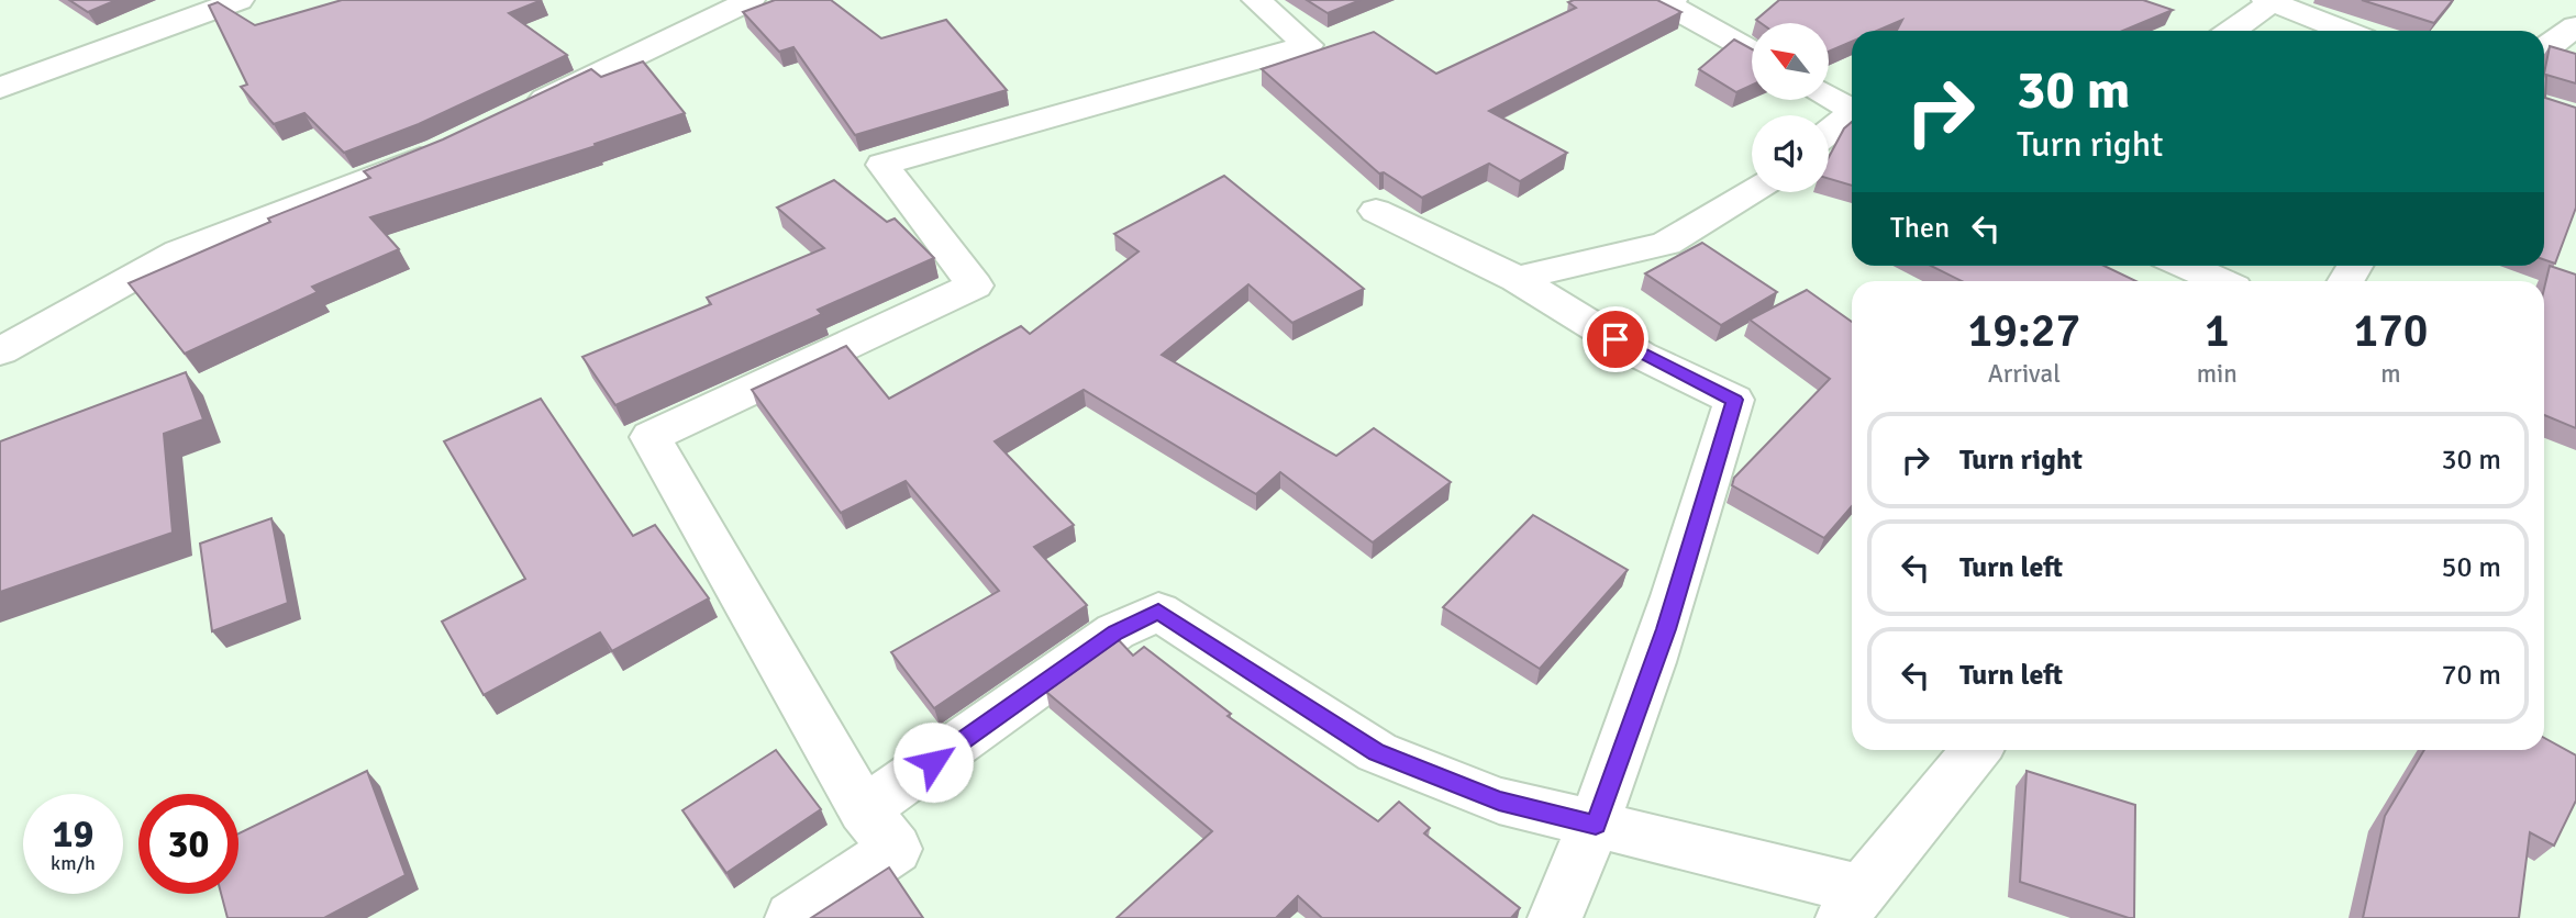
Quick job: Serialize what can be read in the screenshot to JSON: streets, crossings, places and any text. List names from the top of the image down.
{
  "north": "top left",
  "page": {
    "turn": ["30 m", "Turn right"],
    "then": "Then",
    "eta": [
      "19:27",
      "Arrival",
      "1",
      "min",
      "170",
      "m"
    ],
    "list": [
      {
        "name": "Turn right",
        "value": "30 m"
      },
      {
        "name": "Turn left",
        "value": "50 m"
      },
      {
        "name": "Turn left",
        "value": "70 m"
      }
    ],
    "speed": "19 km/h",
    "limit": "30"
  }
}
